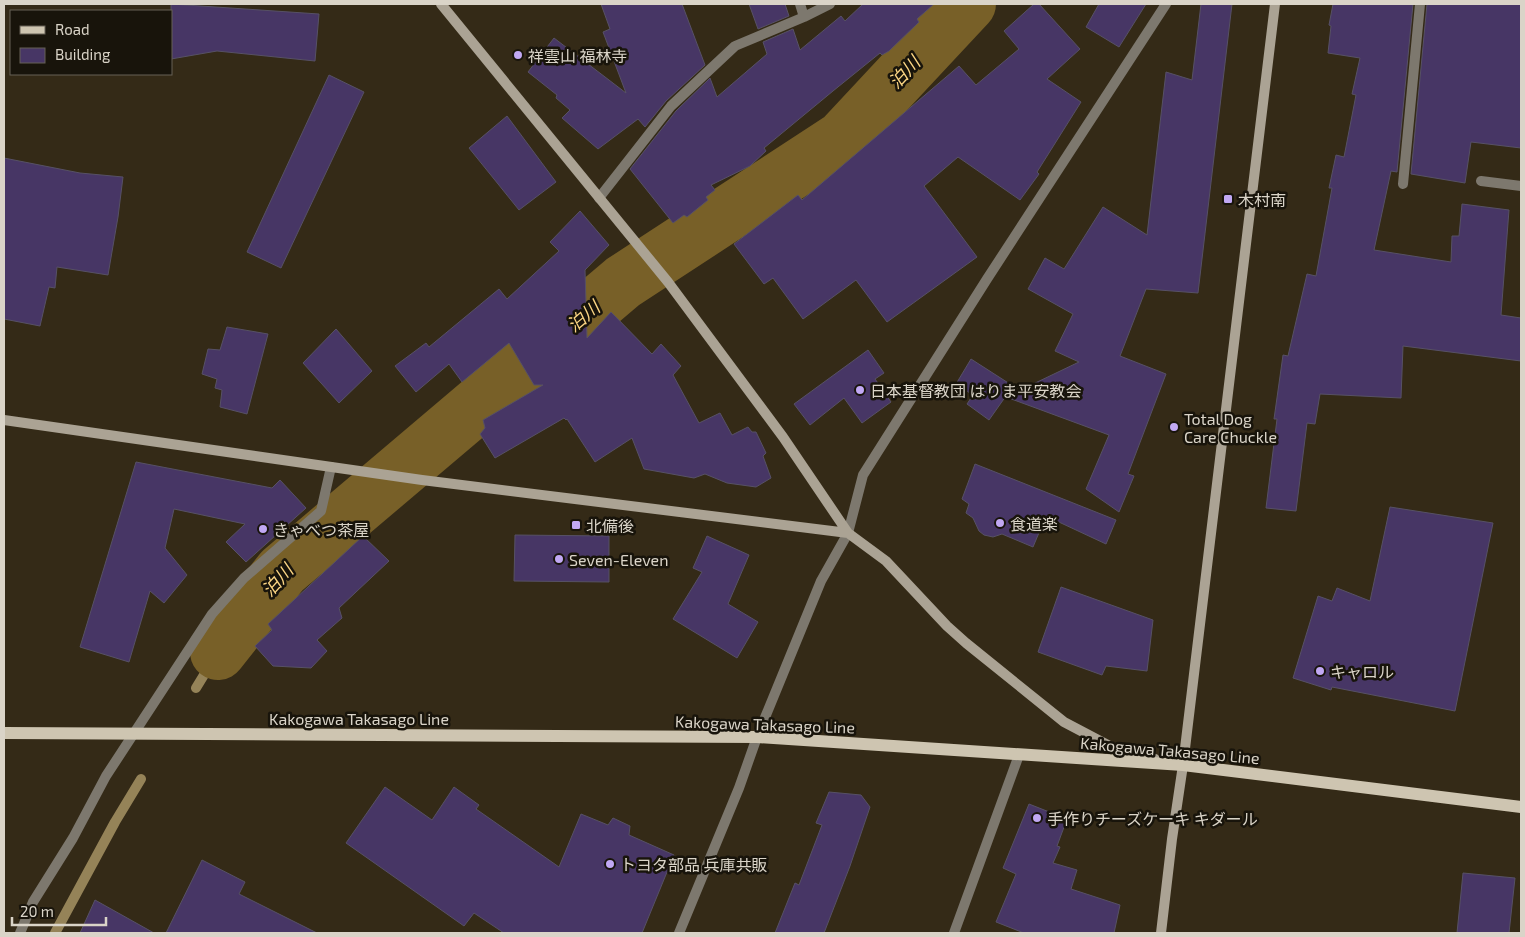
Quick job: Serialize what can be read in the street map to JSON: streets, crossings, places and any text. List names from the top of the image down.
{
  "streets": {
    "main road": ["Kakogawa Takasago Line"]
  },
  "water": ["泊川"],
  "places": {
    "other": [
      "祥雲山 福林寺",
      "日本基督教団 はりま平安教会",
      "Total Dog Care Chuckle",
      "食道楽",
      "きゃべつ茶屋",
      "Seven-Eleven",
      "キャロル",
      "手作りチーズケーキ キダール",
      "トヨタ部品 兵庫共販"
    ],
    "transit": ["木村南", "北備後"]
  },
  "legend": ["Road", "Building"],
  "scale_bar": "20 m"
}
